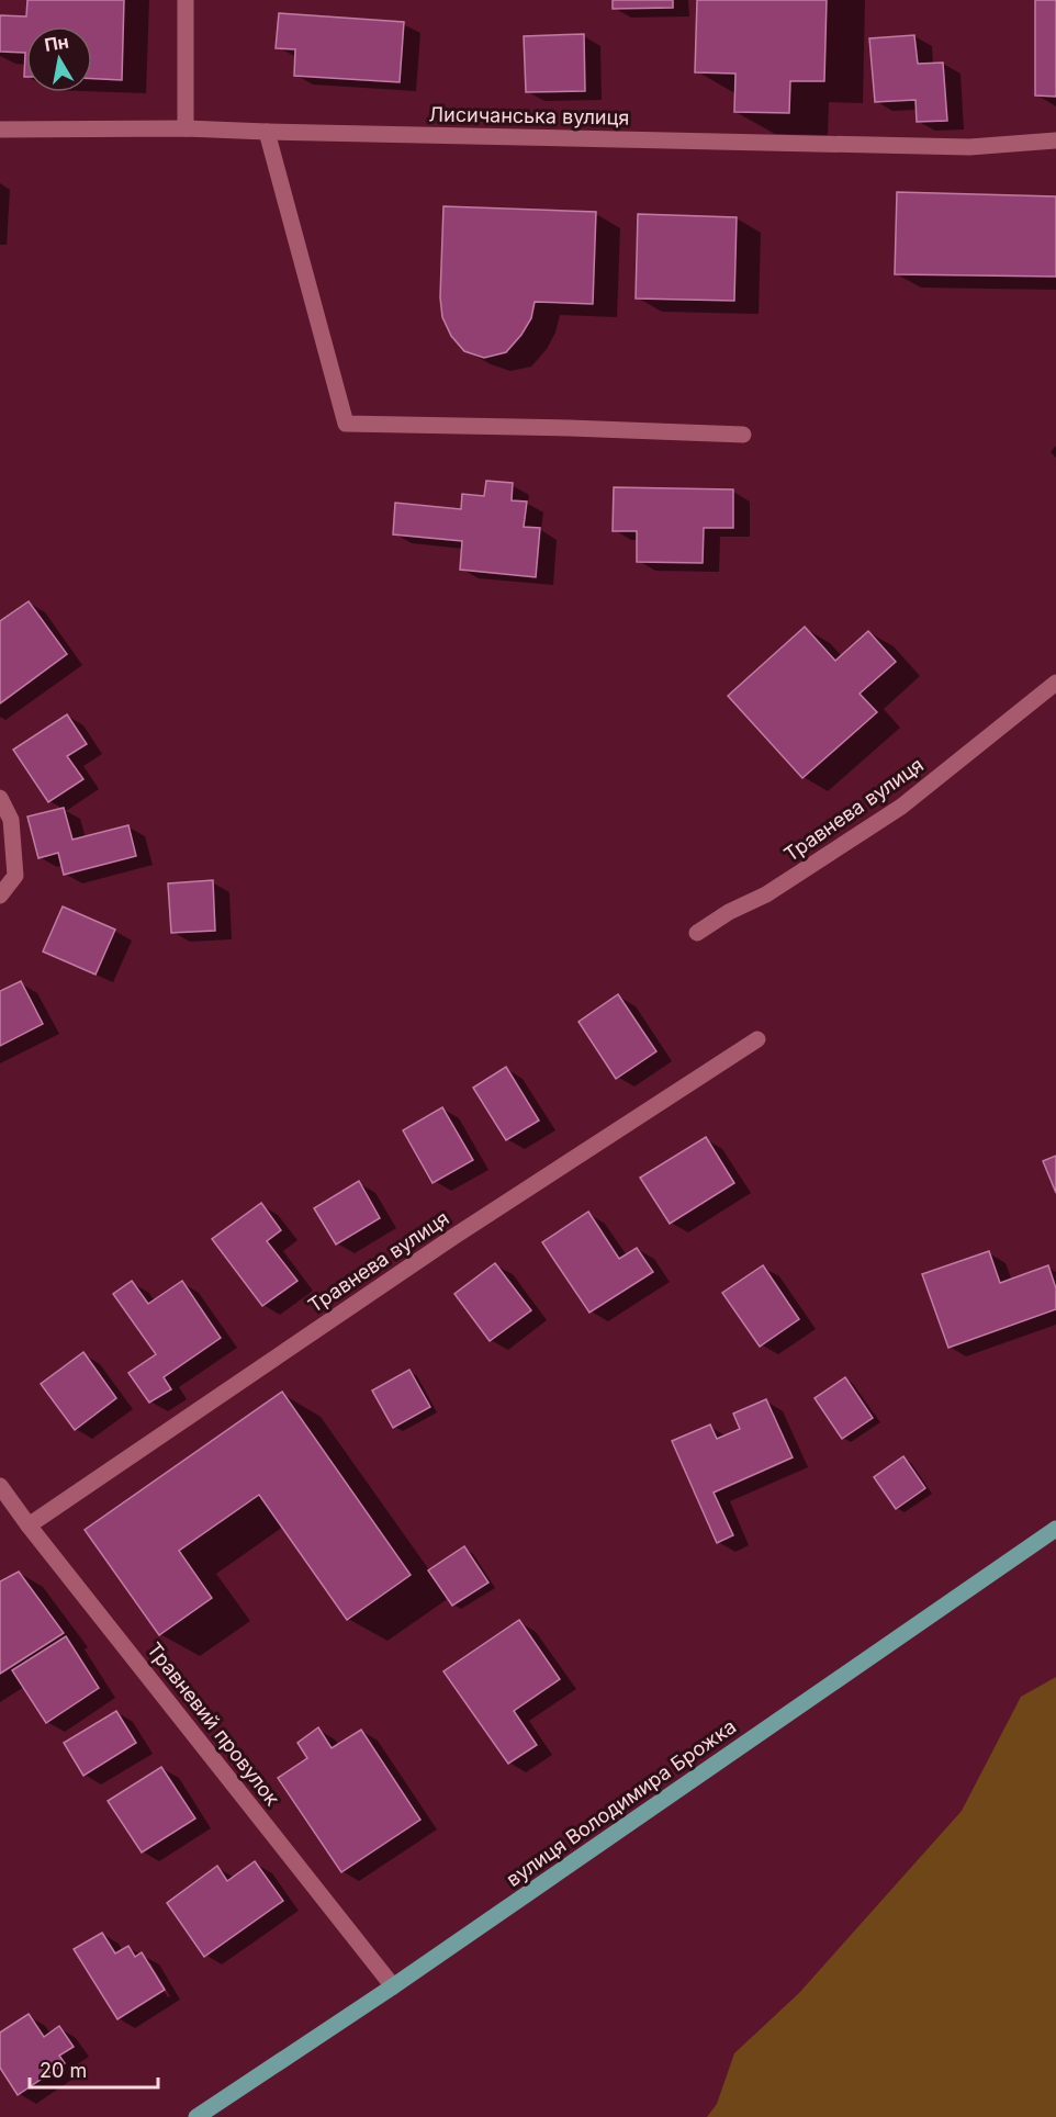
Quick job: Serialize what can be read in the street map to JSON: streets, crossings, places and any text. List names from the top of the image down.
{
  "streets": {
    "main road": ["вулиця Володимира Брожка"],
    "street": ["Лисичанська вулиця", "Травнева вулиця", "Травневий провулок"]
  },
  "crossings": [
    ["Травнева вулиця", "Травневий провулок"],
    ["Травневий провулок", "вулиця Володимира Брожка"]
  ],
  "scale_bar": "20 m",
  "north": "top"
}
